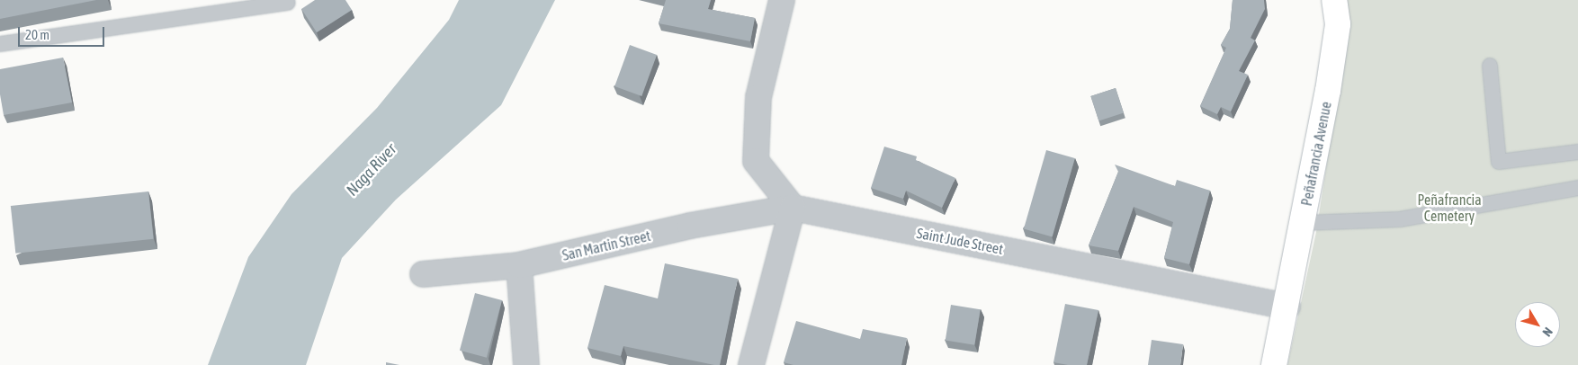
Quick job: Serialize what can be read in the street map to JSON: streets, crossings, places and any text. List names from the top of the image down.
{
  "streets": {
    "main road": ["Peñafrancia Avenue"],
    "street": ["Saint Jude Street", "San Martin Street"]
  },
  "crossings": [
    ["Peñafrancia Avenue", "Saint Jude Street"],
    ["Saint Jude Street", "San Martin Street"]
  ],
  "water": ["Naga River"],
  "parks": ["Peñafrancia Cemetery"],
  "scale_bar": "20 m",
  "north": "bottom right"
}
